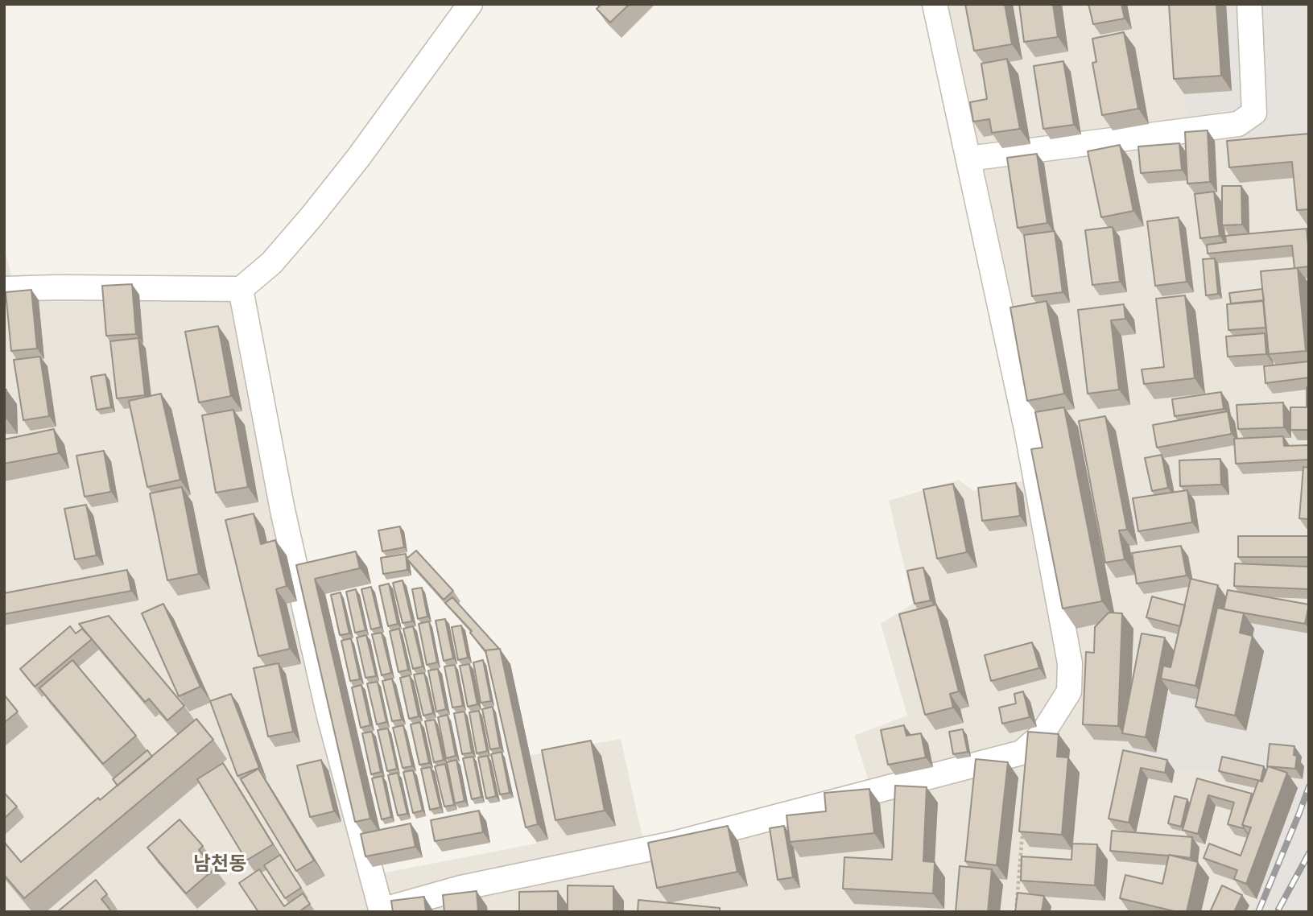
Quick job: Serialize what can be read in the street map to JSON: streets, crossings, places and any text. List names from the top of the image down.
{
  "districts": ["남천동"]
}
